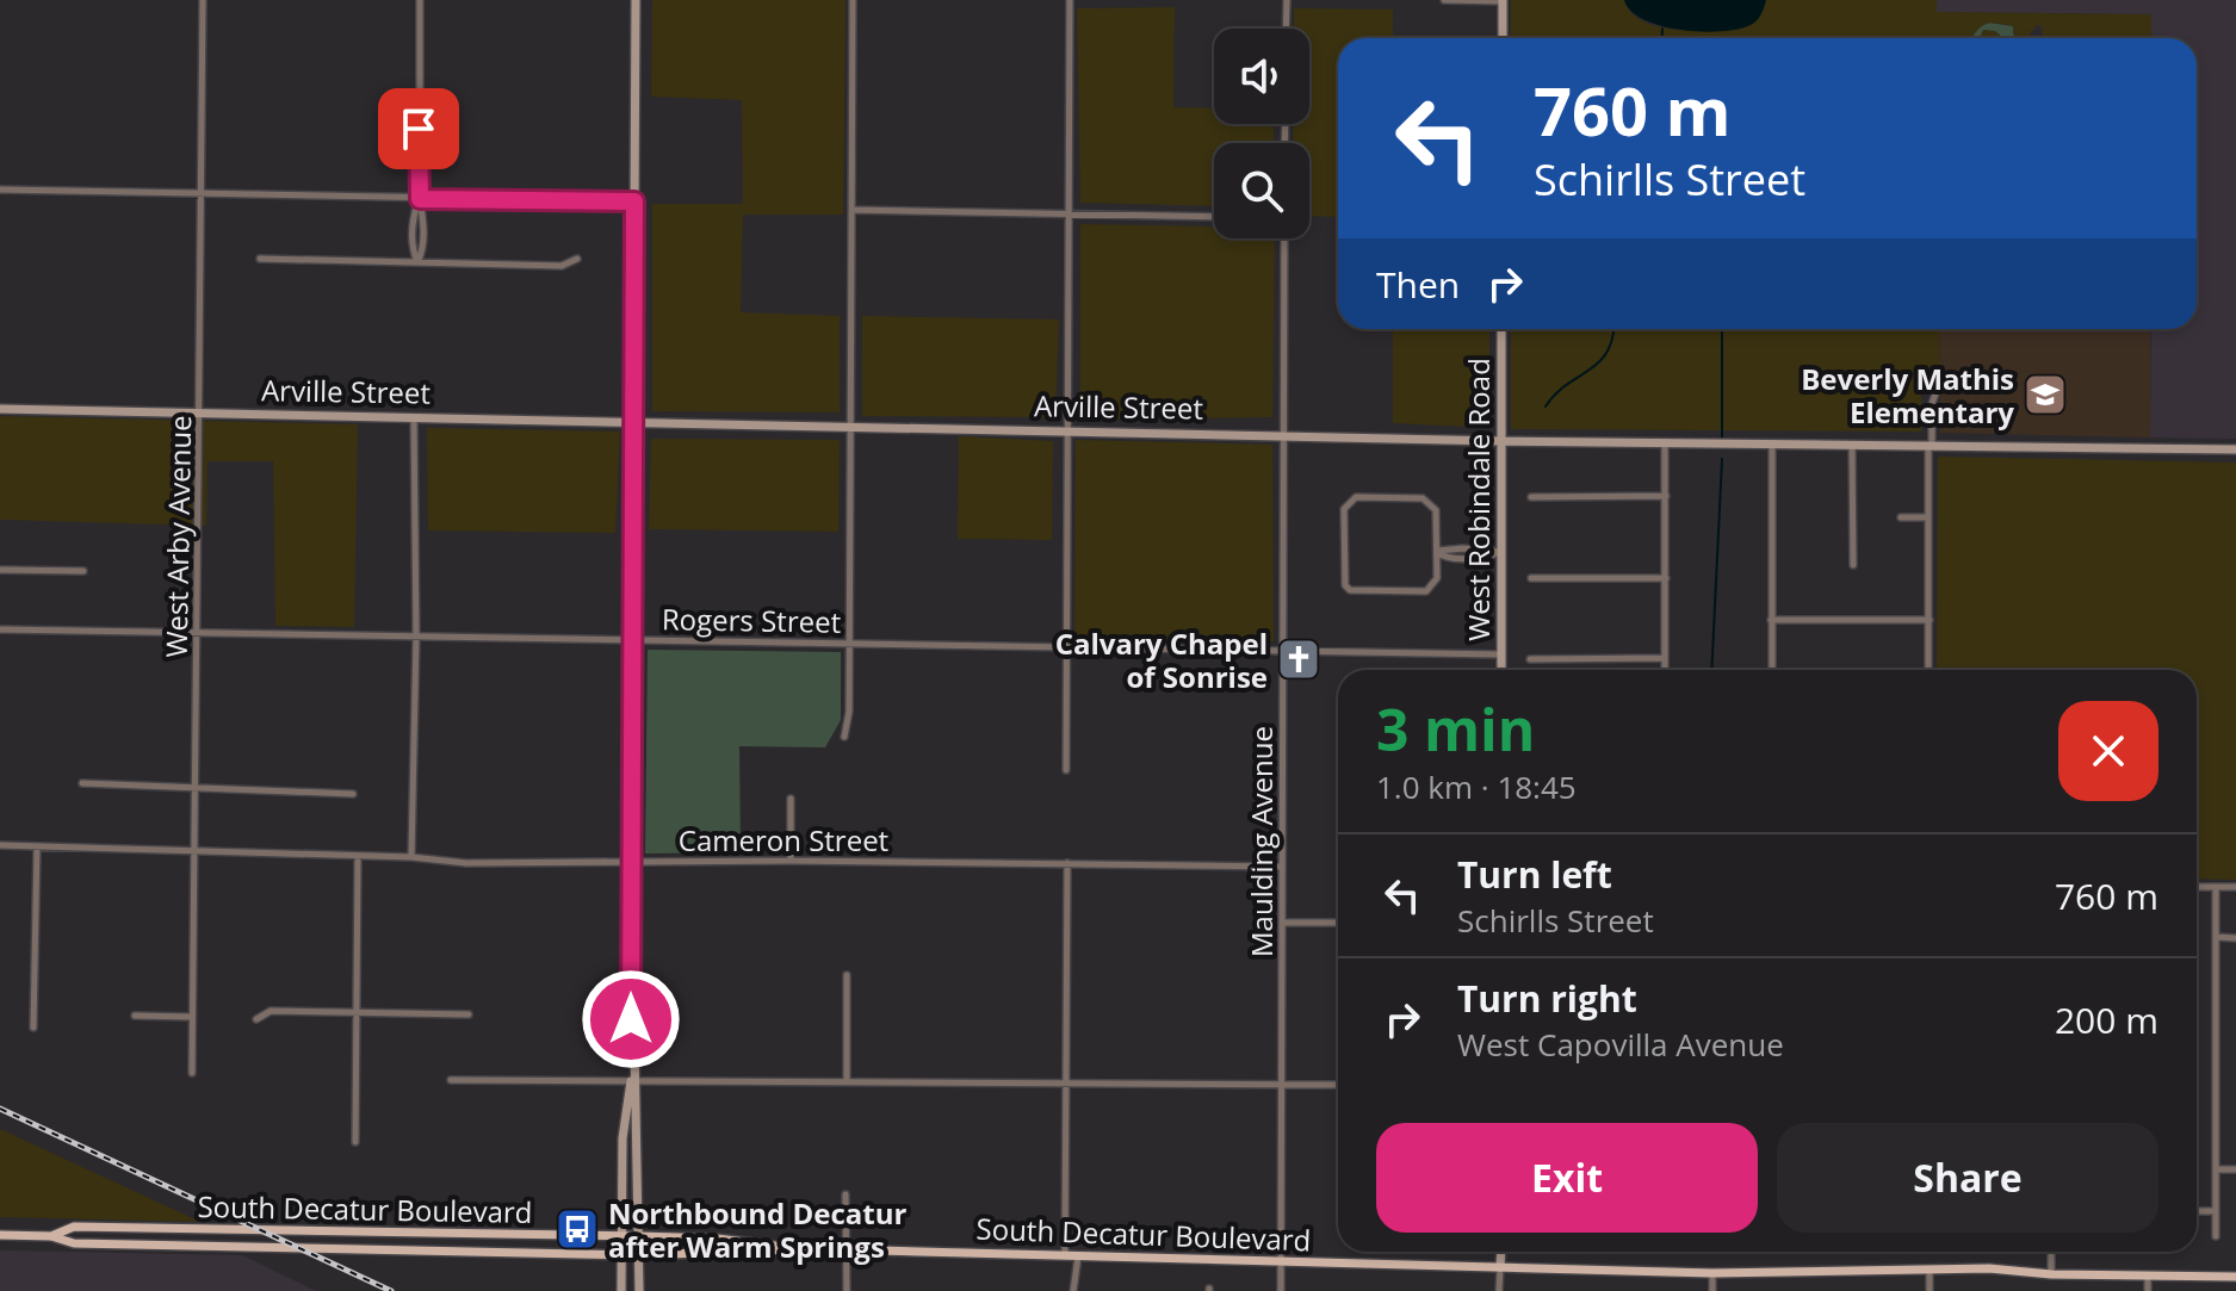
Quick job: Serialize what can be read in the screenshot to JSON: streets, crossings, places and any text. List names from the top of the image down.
{
  "streets": {
    "main road": ["South Decatur Boulevard"],
    "street": [
      "Arville Street",
      "West Robindale Road",
      "West Arby Avenue",
      "Rogers Street",
      "Cameron Street",
      "Maulding Avenue"
    ]
  },
  "crossings": [
    ["Arville Street", "West Robindale Road"],
    ["Arville Street", "West Arby Avenue"],
    ["Arville Street", "Maulding Avenue"],
    ["West Robindale Road", "Rogers Street"],
    ["West Arby Avenue", "Rogers Street"],
    ["West Arby Avenue", "Cameron Street"],
    ["Rogers Street", "Maulding Avenue"],
    ["Cameron Street", "Maulding Avenue"],
    ["Maulding Avenue", "South Decatur Boulevard"]
  ],
  "places": {
    "school or university": ["Beverly Mathis Elementary"],
    "church": ["Calvary Chapel of Sonrise"],
    "bus stop": ["Northbound Decatur after Warm Springs"]
  },
  "page": {
    "turn": ["760 m", "Schirlls Street"],
    "then": "Then",
    "heading": ["3 min", "1.0 km · 18:45"],
    "list": [
      {
        "name": "Turn left",
        "note": "Schirlls Street",
        "value": "760 m"
      },
      {
        "name": "Turn right",
        "note": "West Capovilla Avenue",
        "value": "200 m"
      }
    ],
    "buttons": ["Exit", "Share"]
  }
}
